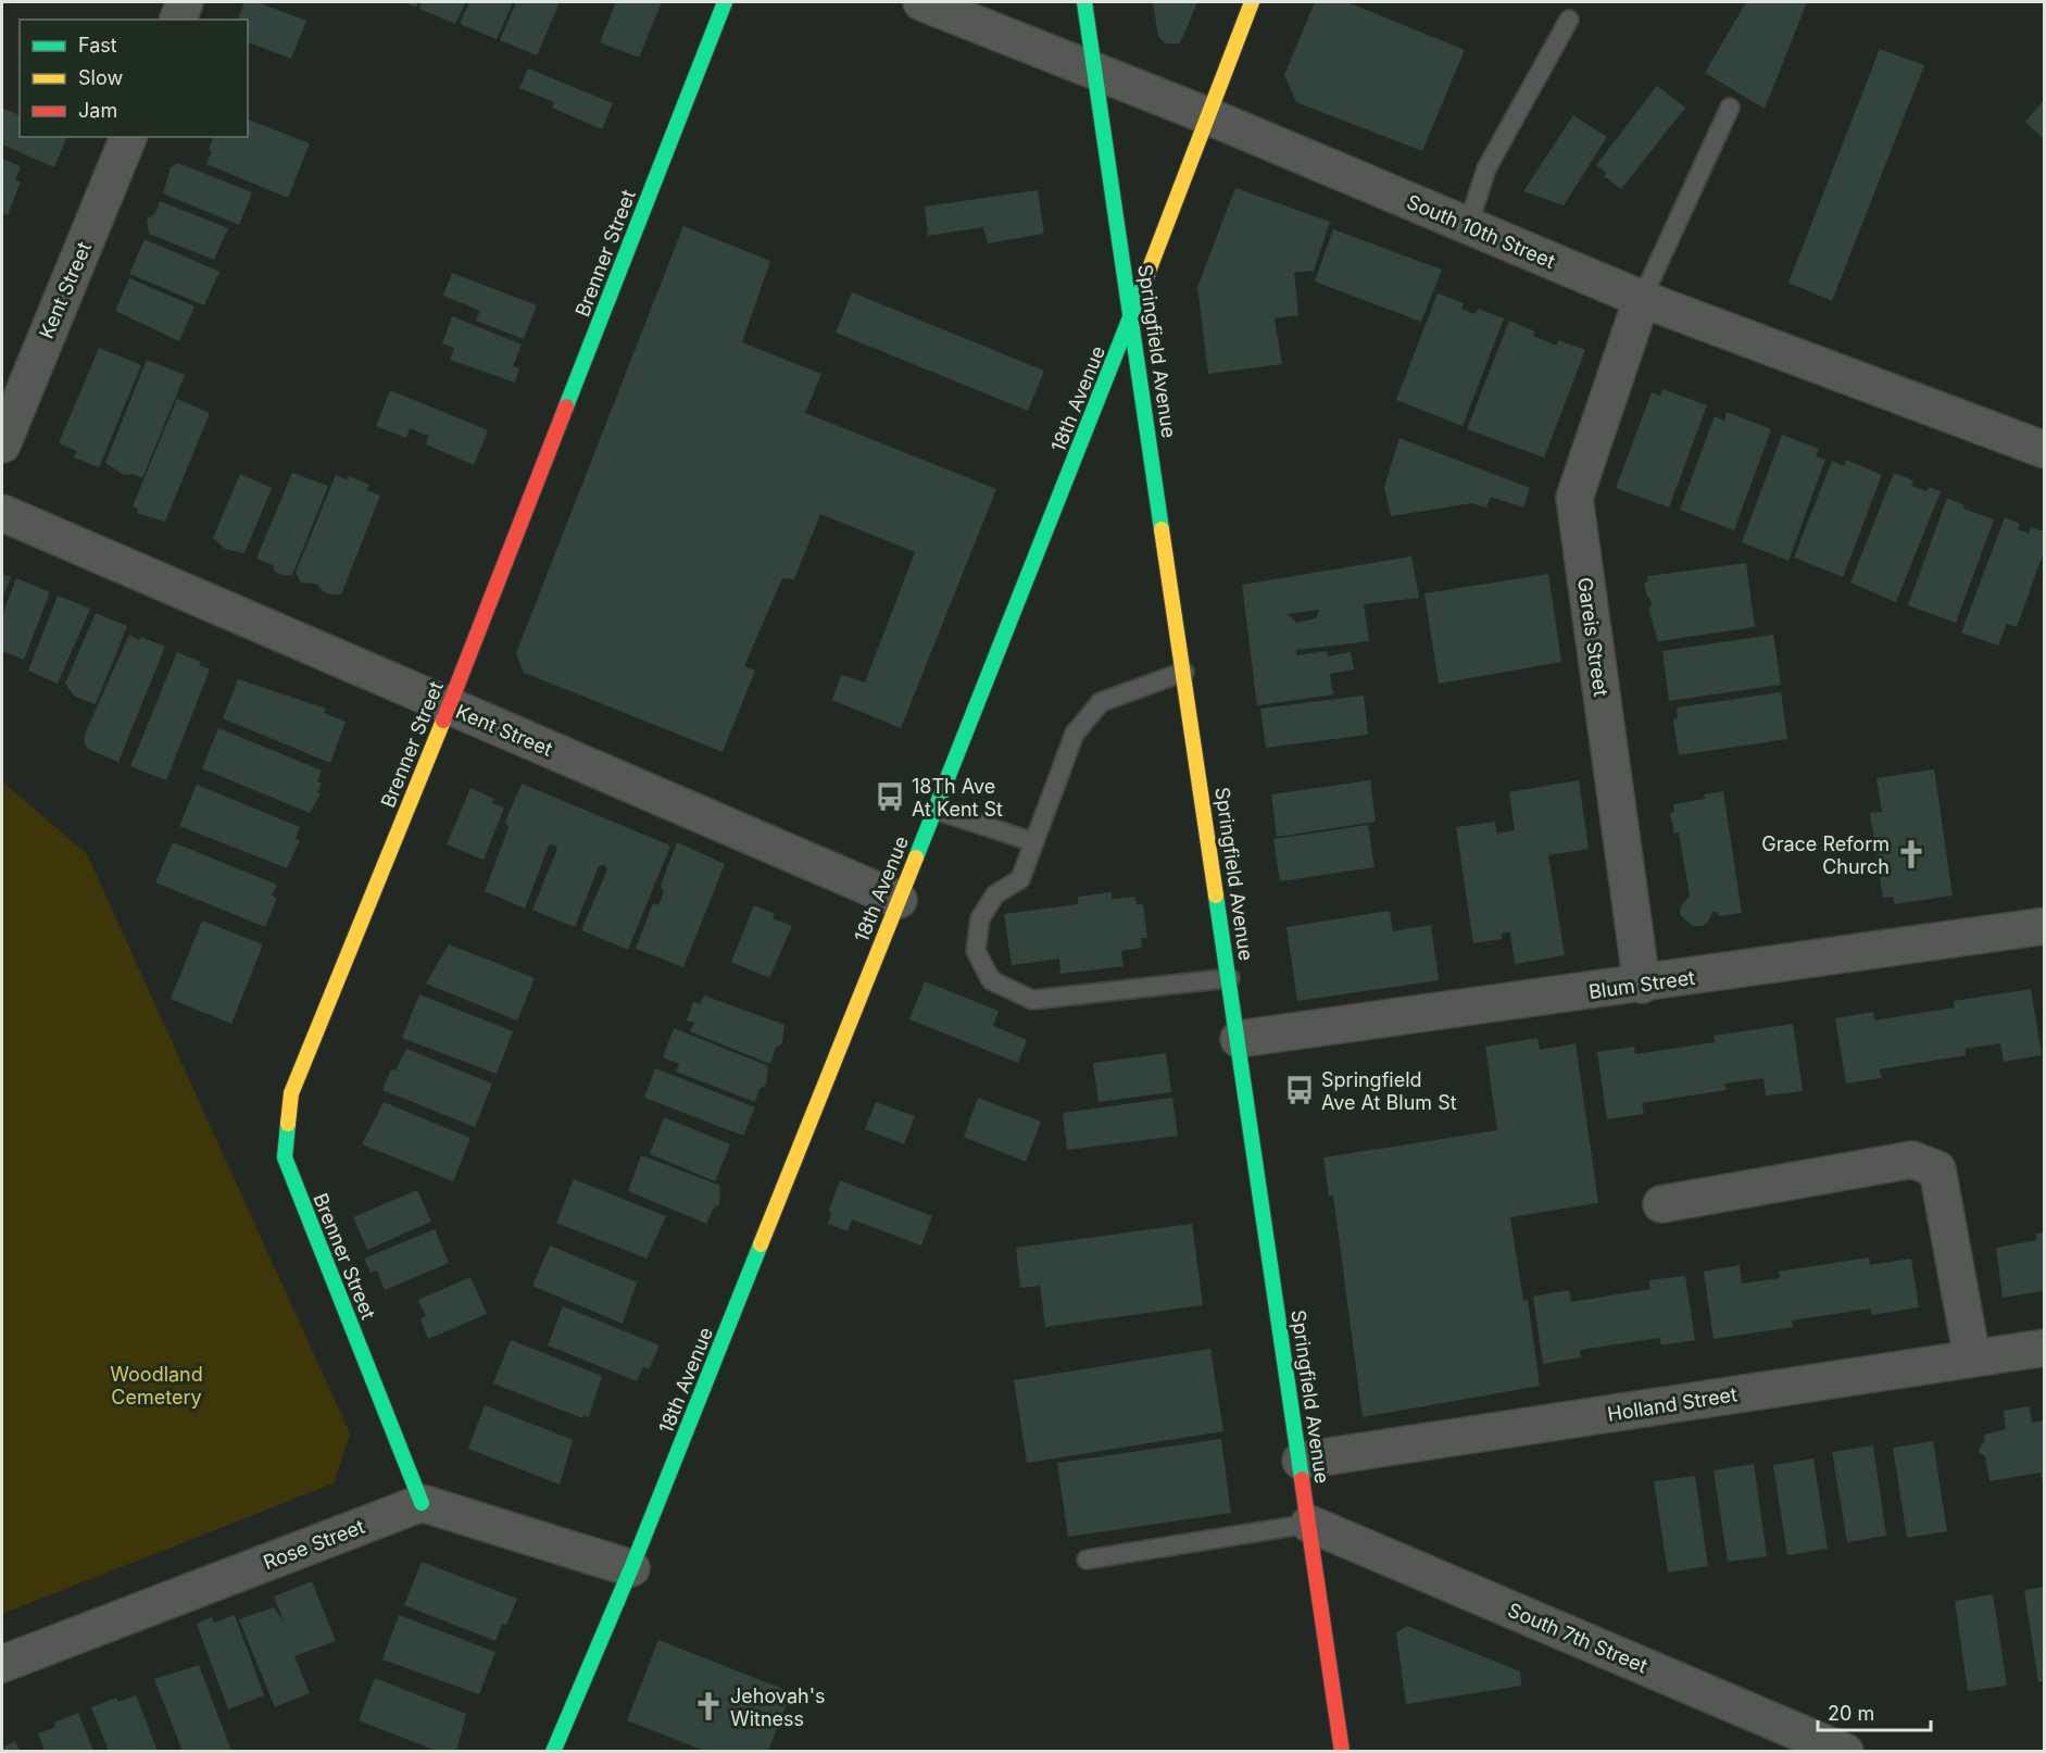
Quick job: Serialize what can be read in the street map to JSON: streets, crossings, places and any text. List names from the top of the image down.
{
  "streets": {
    "main road": ["Brenner Street", "Springfield Avenue", "18th Avenue"],
    "street": [
      "South 10th Street",
      "Kent Street",
      "Gareis Street",
      "Blum Street",
      "Holland Street",
      "Rose Street",
      "South 7th Street"
    ]
  },
  "crossings": [
    ["South 10th Street", "Springfield Avenue"],
    ["South 10th Street", "18th Avenue"],
    ["South 10th Street", "Gareis Street"],
    ["Brenner Street", "Kent Street"],
    ["Brenner Street", "Rose Street"],
    ["Kent Street", "18th Avenue"],
    ["Springfield Avenue", "18th Avenue"],
    ["Springfield Avenue", "Blum Street"],
    ["Springfield Avenue", "Holland Street"],
    ["Springfield Avenue", "South 7th Street"],
    ["Gareis Street", "Blum Street"]
  ],
  "parks": ["Woodland Cemetery"],
  "places": {
    "bus stop": ["18Th Ave At Kent St", "Springfield Ave At Blum St"],
    "church": ["Grace Reform Church", "Jehovah's Witness"]
  },
  "legend": ["Fast", "Slow", "Jam"],
  "scale_bar": "20 m"
}
